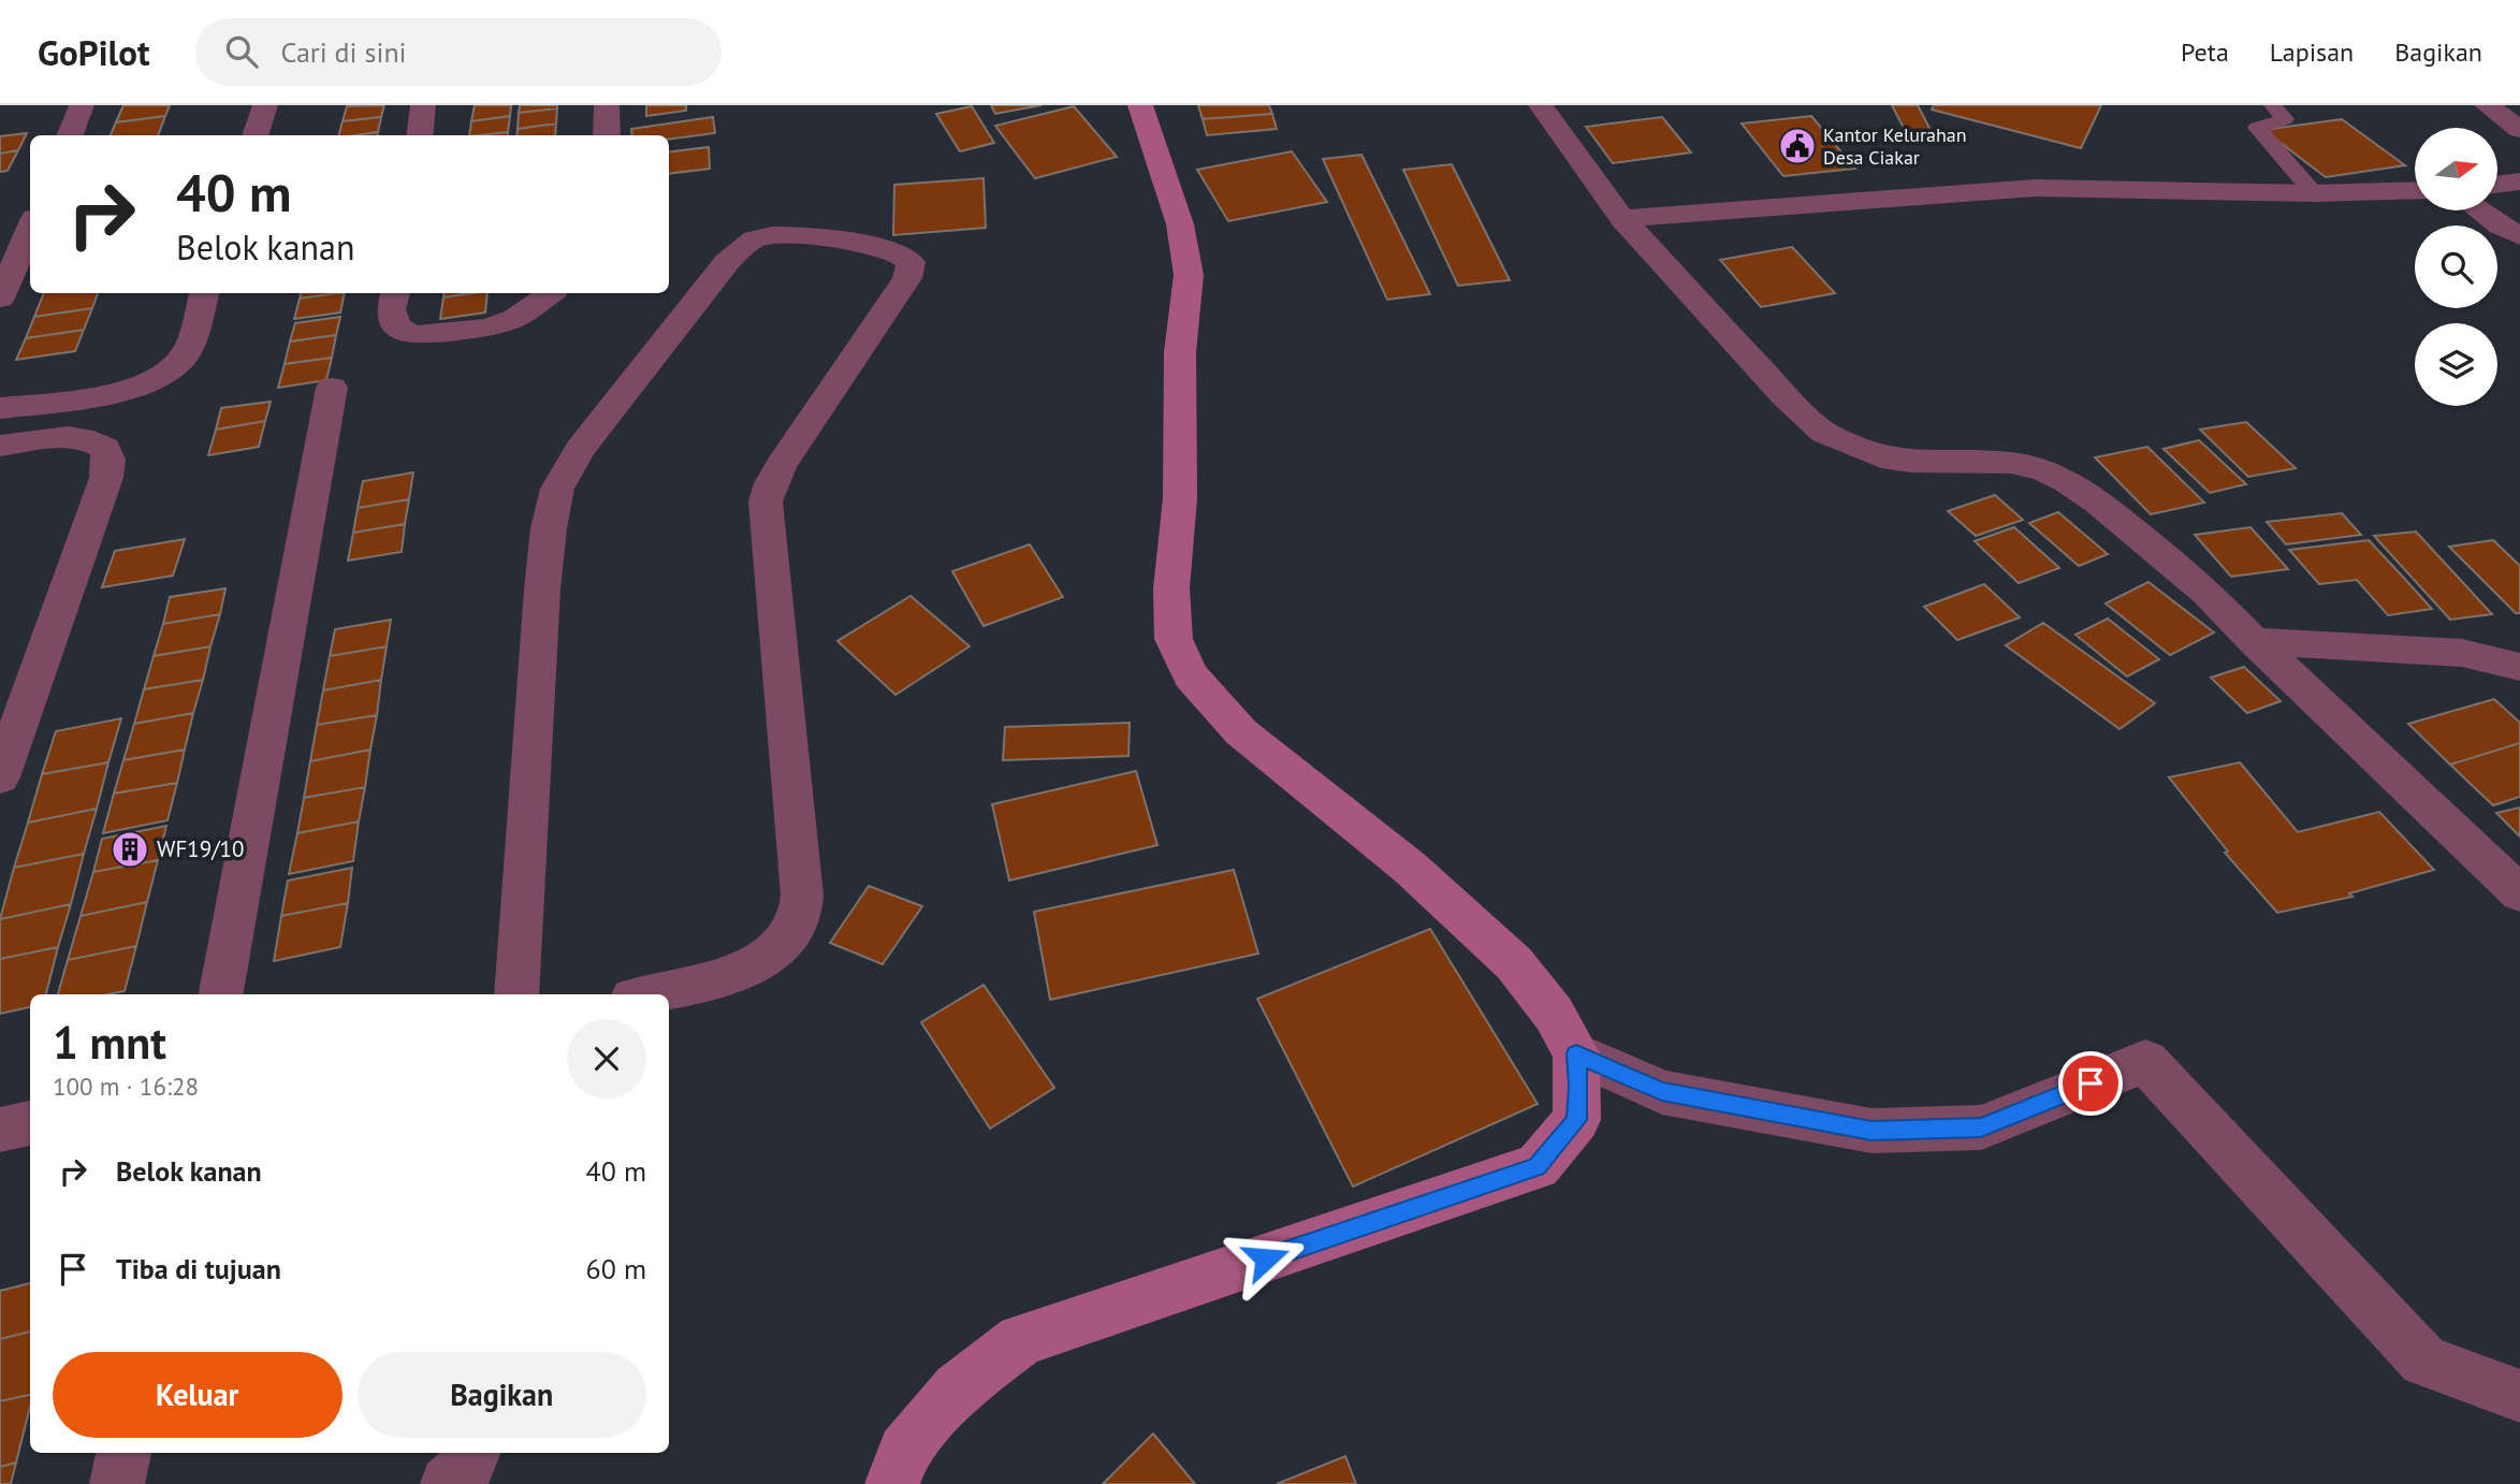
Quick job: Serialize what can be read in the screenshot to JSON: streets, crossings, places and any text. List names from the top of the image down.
{
  "places": {
    "public building": ["Kantor Kelurahan Desa Ciakar"],
    "building": ["WF19/10"]
  },
  "north": "right",
  "page": {
    "header": "GoPilot",
    "search": "Cari di sini",
    "nav": ["Peta", "Lapisan", "Bagikan"],
    "turn": ["40 m", "Belok kanan"],
    "heading": ["1 mnt", "100 m · 16:28"],
    "list": [
      {
        "name": "Belok kanan",
        "value": "40 m"
      },
      {
        "name": "Tiba di tujuan",
        "value": "60 m"
      }
    ],
    "buttons": ["Keluar", "Bagikan"]
  }
}
